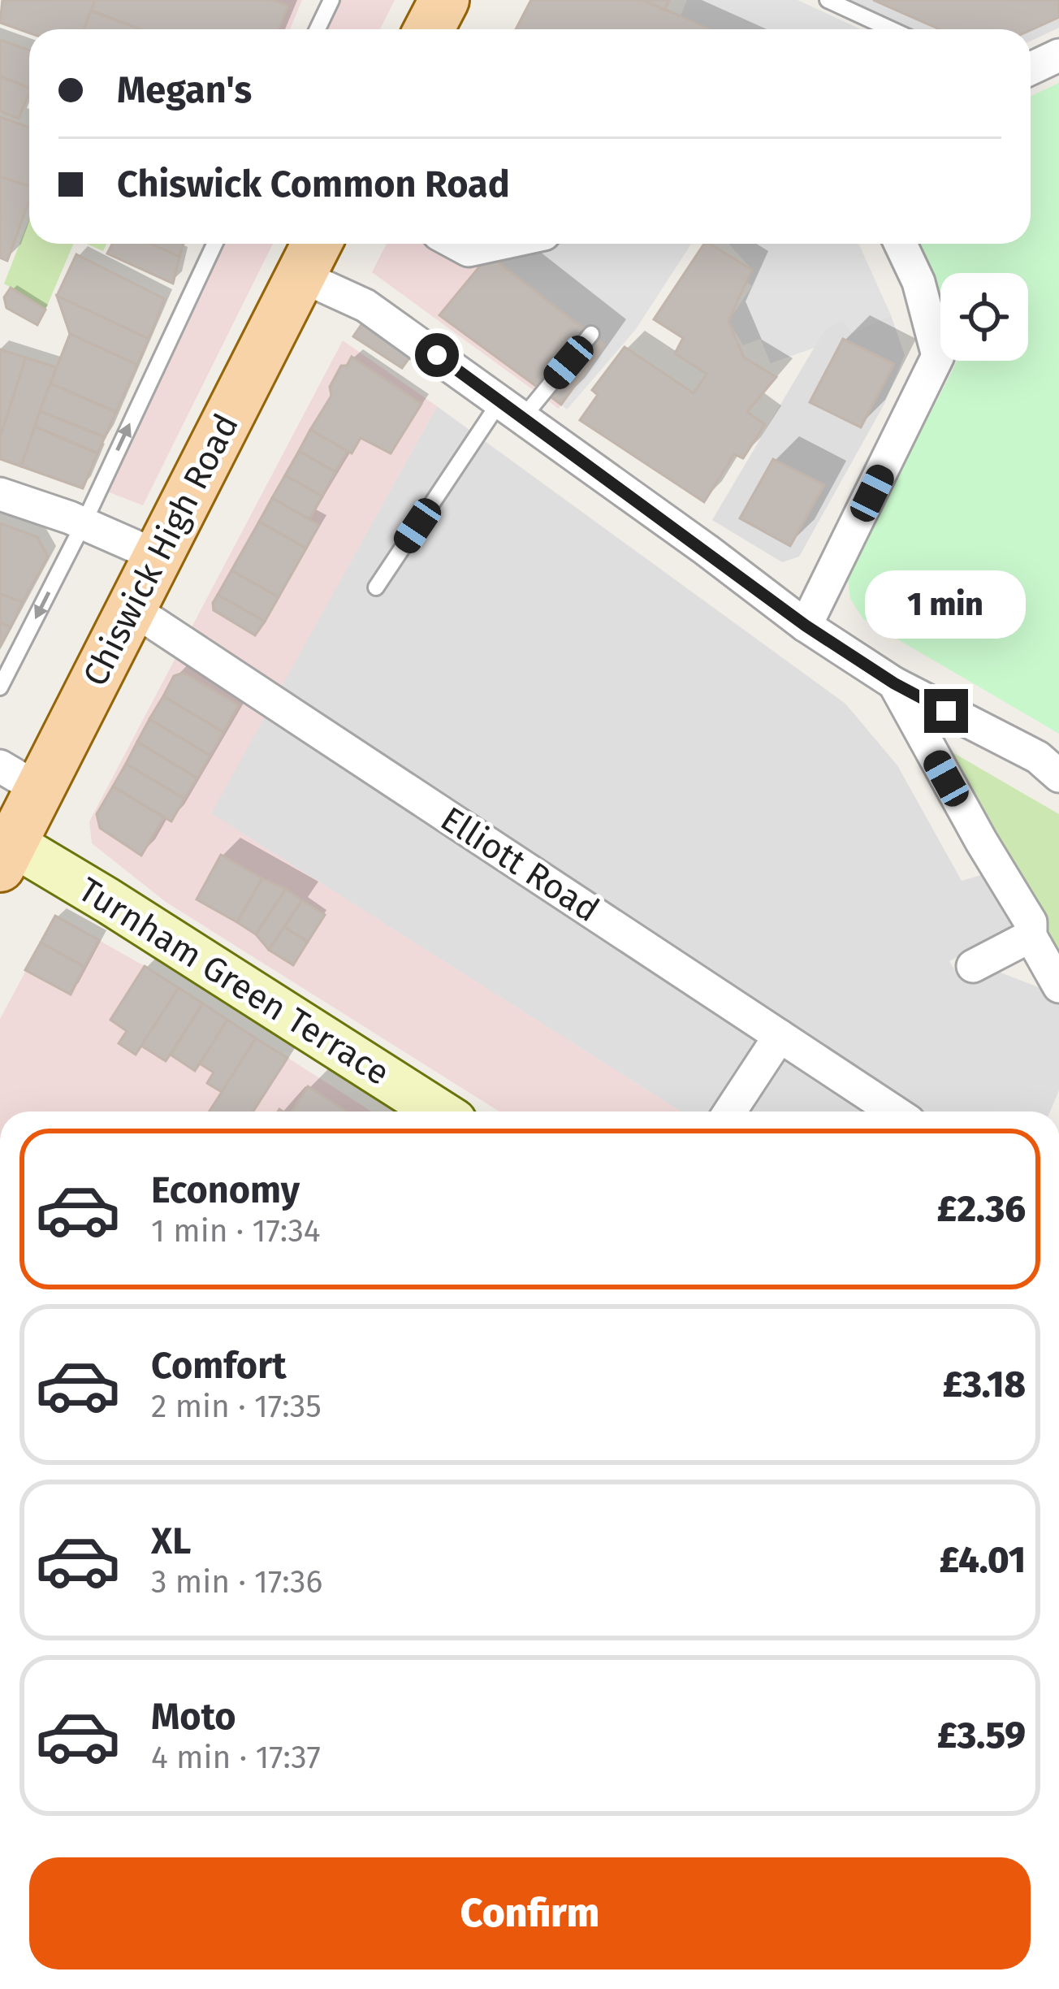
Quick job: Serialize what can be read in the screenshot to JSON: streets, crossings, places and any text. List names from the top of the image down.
{
  "streets": {
    "main road": ["Chiswick High Road", "Turnham Green Terrace"],
    "street": ["Elliott Road"]
  },
  "crossings": [
    ["Chiswick High Road", "Elliott Road"],
    ["Chiswick High Road", "Turnham Green Terrace"]
  ],
  "page": {
    "banner": ["Megan's", "Chiswick Common Road"],
    "bubble": "1 min",
    "list": [
      {
        "name": "Economy",
        "note": "1 min · 17:34",
        "value": "£2.36"
      },
      {
        "name": "Comfort",
        "note": "2 min · 17:35",
        "value": "£3.18"
      },
      {
        "name": "XL",
        "note": "3 min · 17:36",
        "value": "£4.01"
      },
      {
        "name": "Moto",
        "note": "4 min · 17:37",
        "value": "£3.59"
      }
    ],
    "buttons": "Confirm"
  }
}
